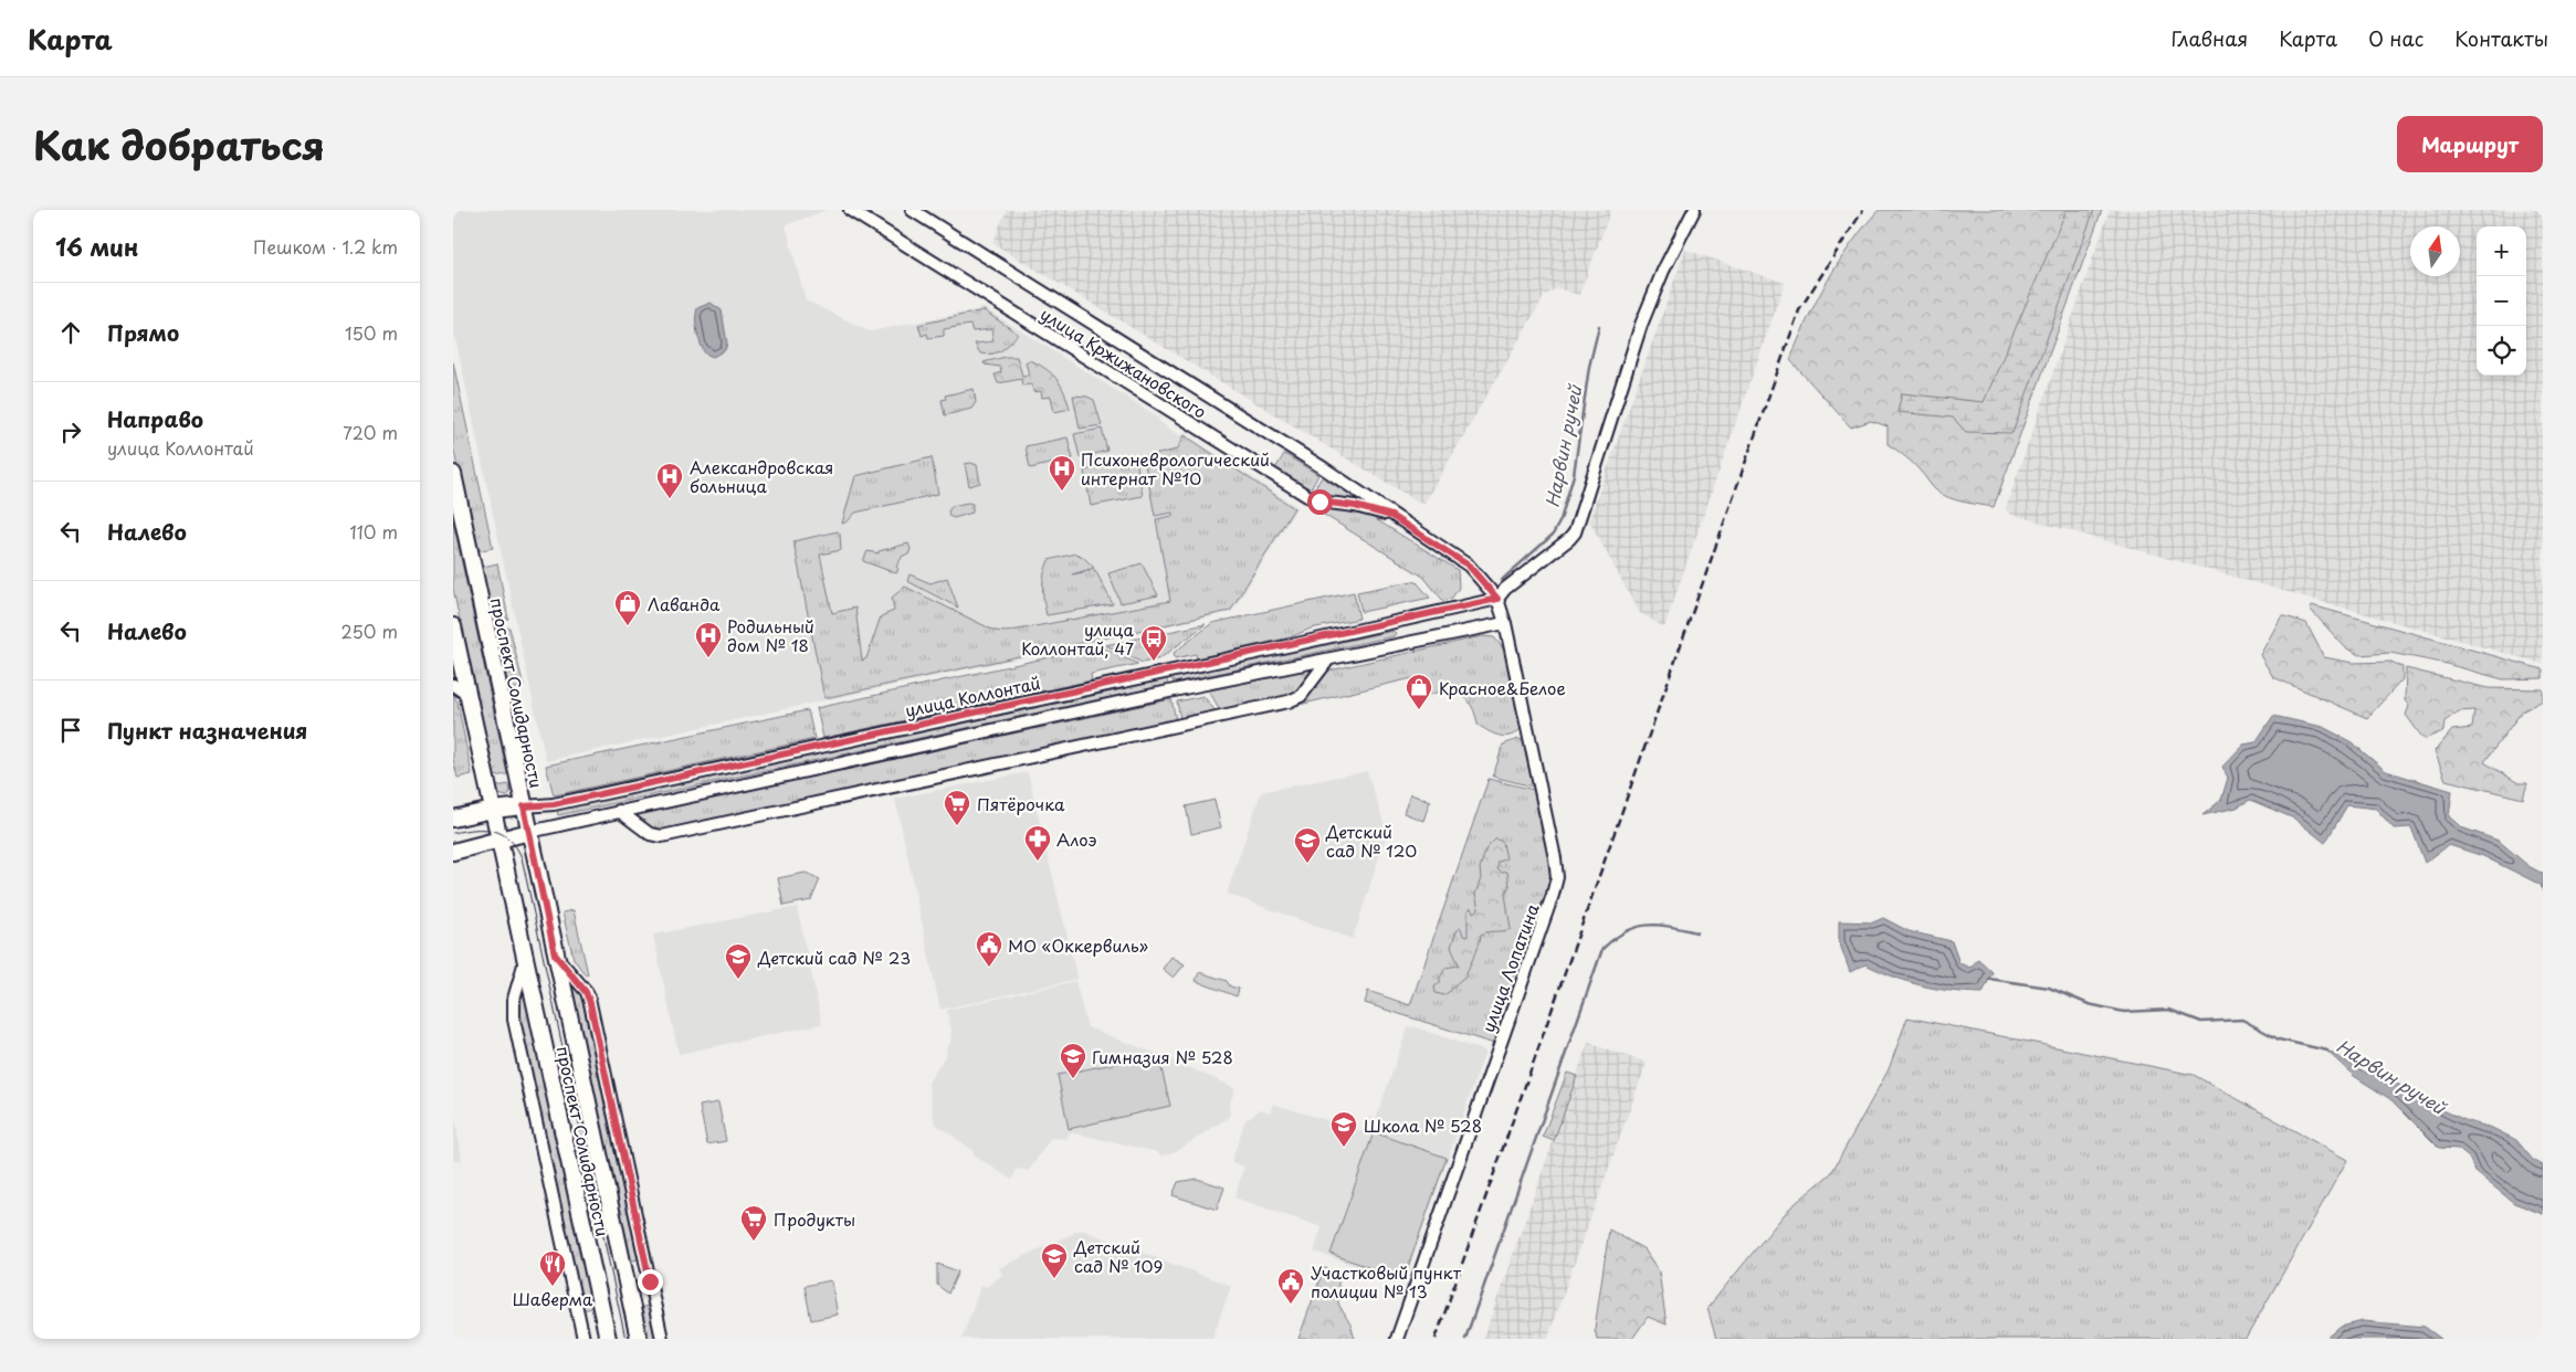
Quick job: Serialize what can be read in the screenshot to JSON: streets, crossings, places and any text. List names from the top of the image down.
{
  "streets": {
    "main road": ["проспект Солидарности", "улица Коллонтай"],
    "street": ["улица Кржижановского", "улица Лопатина"]
  },
  "crossings": [
    ["улица Кржижановского", "улица Коллонтай"],
    ["улица Кржижановского", "улица Лопатина"],
    ["проспект Солидарности", "улица Коллонтай"],
    ["улица Коллонтай", "улица Лопатина"]
  ],
  "water": ["Нарвин ручей"],
  "places": {
    "hospital": ["Психоневрологический интернат №10", "Александровская больница", "Родильный дом № 18"],
    "shop": ["Лаванда", "Красное&Белое"],
    "bus stop": ["улица Коллонтай, 47"],
    "supermarket": ["Пятёрочка", "Продукты"],
    "pharmacy": ["Алоэ"],
    "school or university": [
      "Детский сад № 120",
      "Детский сад № 23",
      "Гимназия № 528",
      "Школа № 528",
      "Детский сад № 109"
    ],
    "public building": ["МО «Оккервиль»", "Участковый пункт полиции № 13"],
    "restaurant": ["Шаверма"]
  },
  "north": "top",
  "page": {
    "header": "Карта",
    "nav": [
      "Главная",
      "Карта",
      "О нас",
      "Контакты"
    ],
    "title": "Как добраться",
    "buttons": "Маршрут",
    "heading": ["16 мин", "Пешком · 1.2 km"],
    "map_buttons": ["+", "−"],
    "list": [
      ["Прямо", "150 m"],
      ["Направо", "улица Коллонтай", "720 m"],
      ["Налево", "110 m"],
      ["Налево", "250 m"],
      "Пункт назначения"
    ]
  }
}
